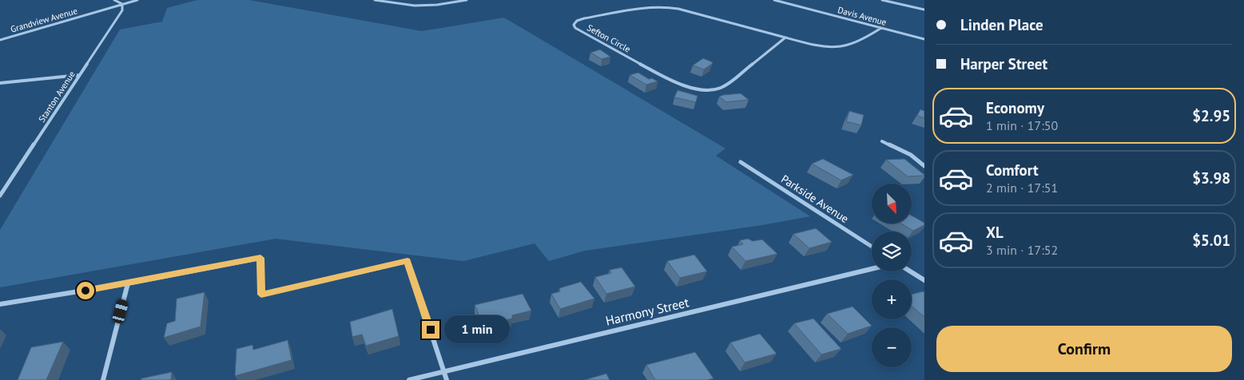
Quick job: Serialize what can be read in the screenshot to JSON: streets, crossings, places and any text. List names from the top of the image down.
{
  "streets": {
    "street": [
      "Davis Avenue",
      "Grandview Avenue",
      "Sefton Circle",
      "Stanton Avenue",
      "Parkside Avenue",
      "Harmony Street"
    ]
  },
  "crossings": [
    ["Davis Avenue", "Sefton Circle"],
    ["Grandview Avenue", "Stanton Avenue"]
  ],
  "north": "bottom right",
  "page": {
    "banner": ["Linden Place", "Harper Street"],
    "list": [
      {
        "name": "Economy",
        "note": "1 min · 17:50",
        "value": "$2.95"
      },
      {
        "name": "Comfort",
        "note": "2 min · 17:51",
        "value": "$3.98"
      },
      {
        "name": "XL",
        "note": "3 min · 17:52",
        "value": "$5.01"
      }
    ],
    "map_buttons": ["+", "−"],
    "bubble": "1 min",
    "buttons": "Confirm"
  }
}
